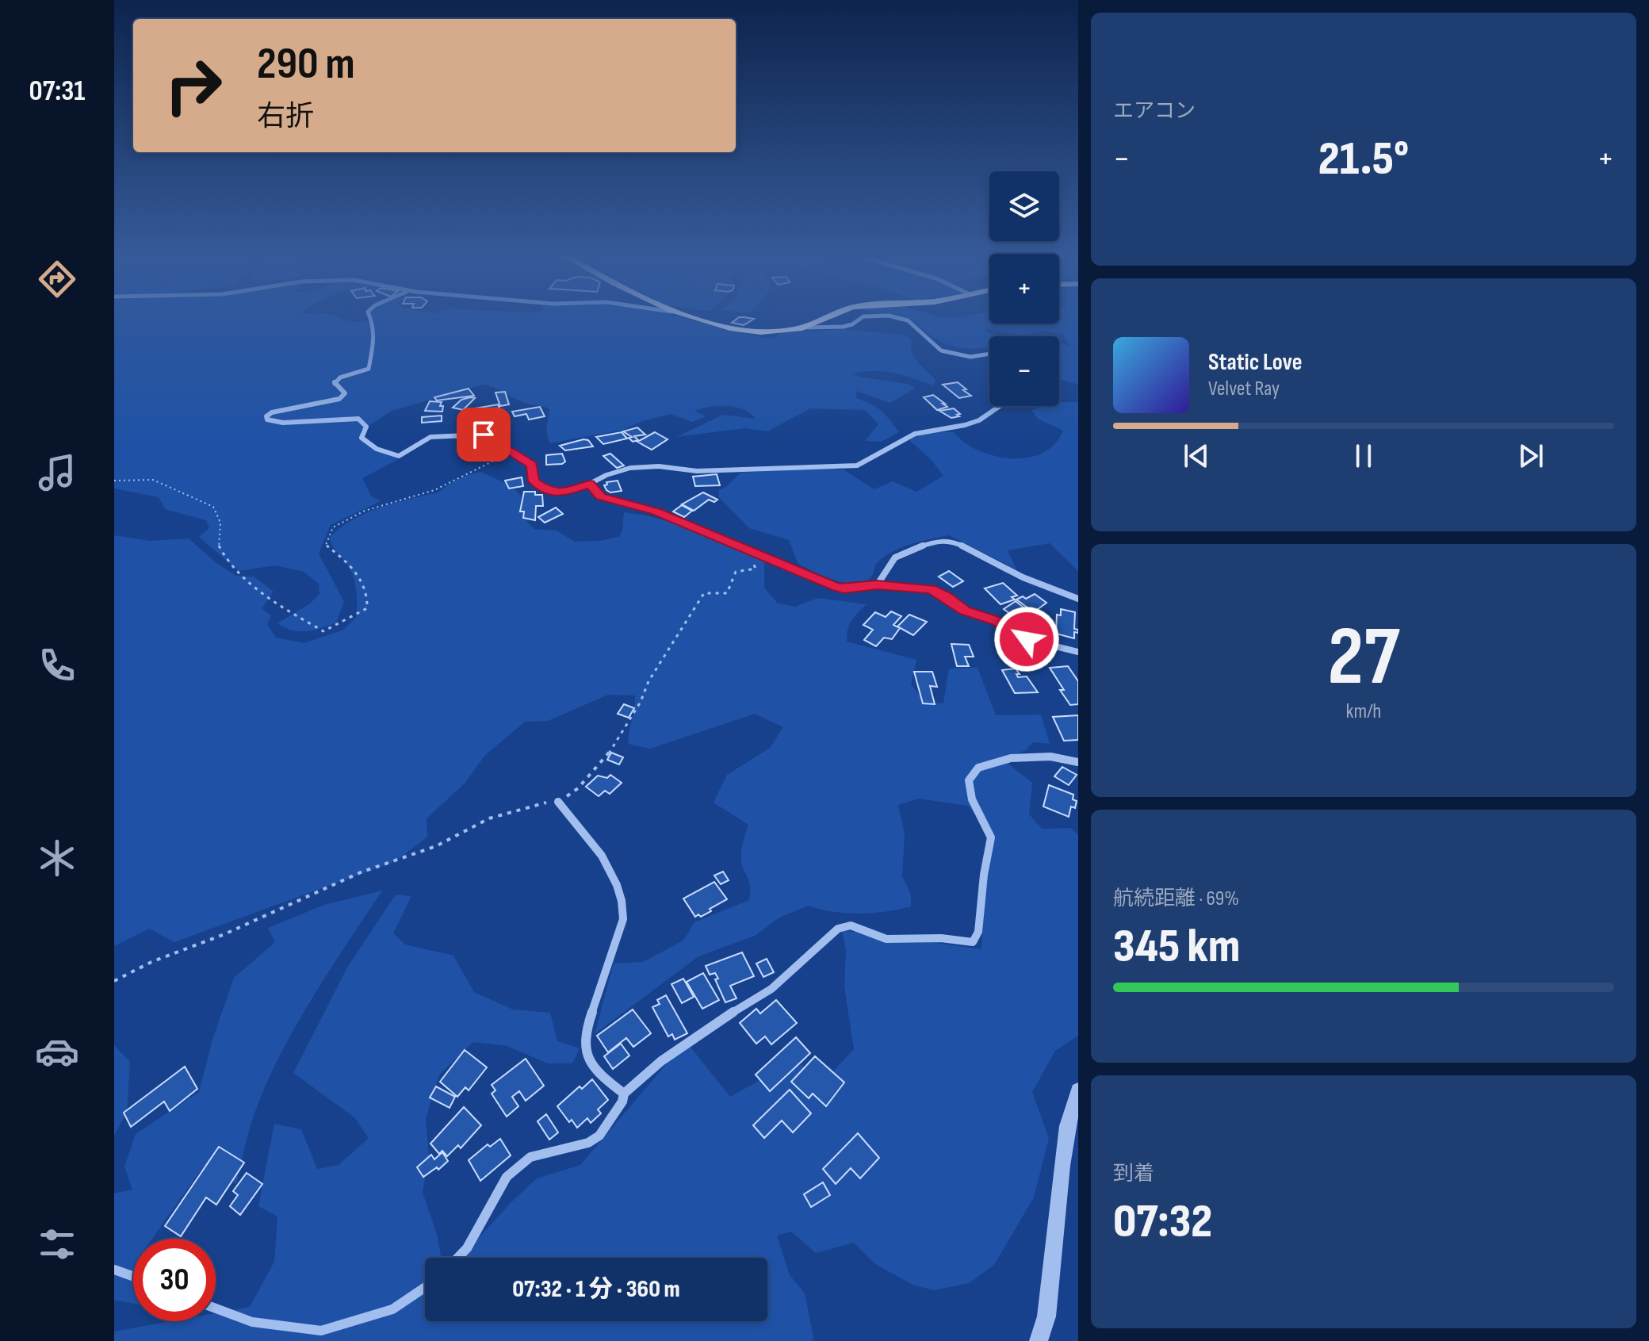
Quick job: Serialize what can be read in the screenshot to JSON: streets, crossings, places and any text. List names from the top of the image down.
{
  "page": {
    "tabs": "07:31",
    "tile": [
      "エアコン",
      ["27", "km/h"],
      ["航続距離 · 69%", "345 km"],
      ["到着", "07:32"]
    ],
    "turn": ["290 m", "右折"],
    "heat": ["−", "21.5°", "+"],
    "map_buttons": ["+", "−"],
    "song": ["Static Love", "Velvet Ray"],
    "limit": "30",
    "trip": "07:32 · 1 分 · 360 m"
  }
}
